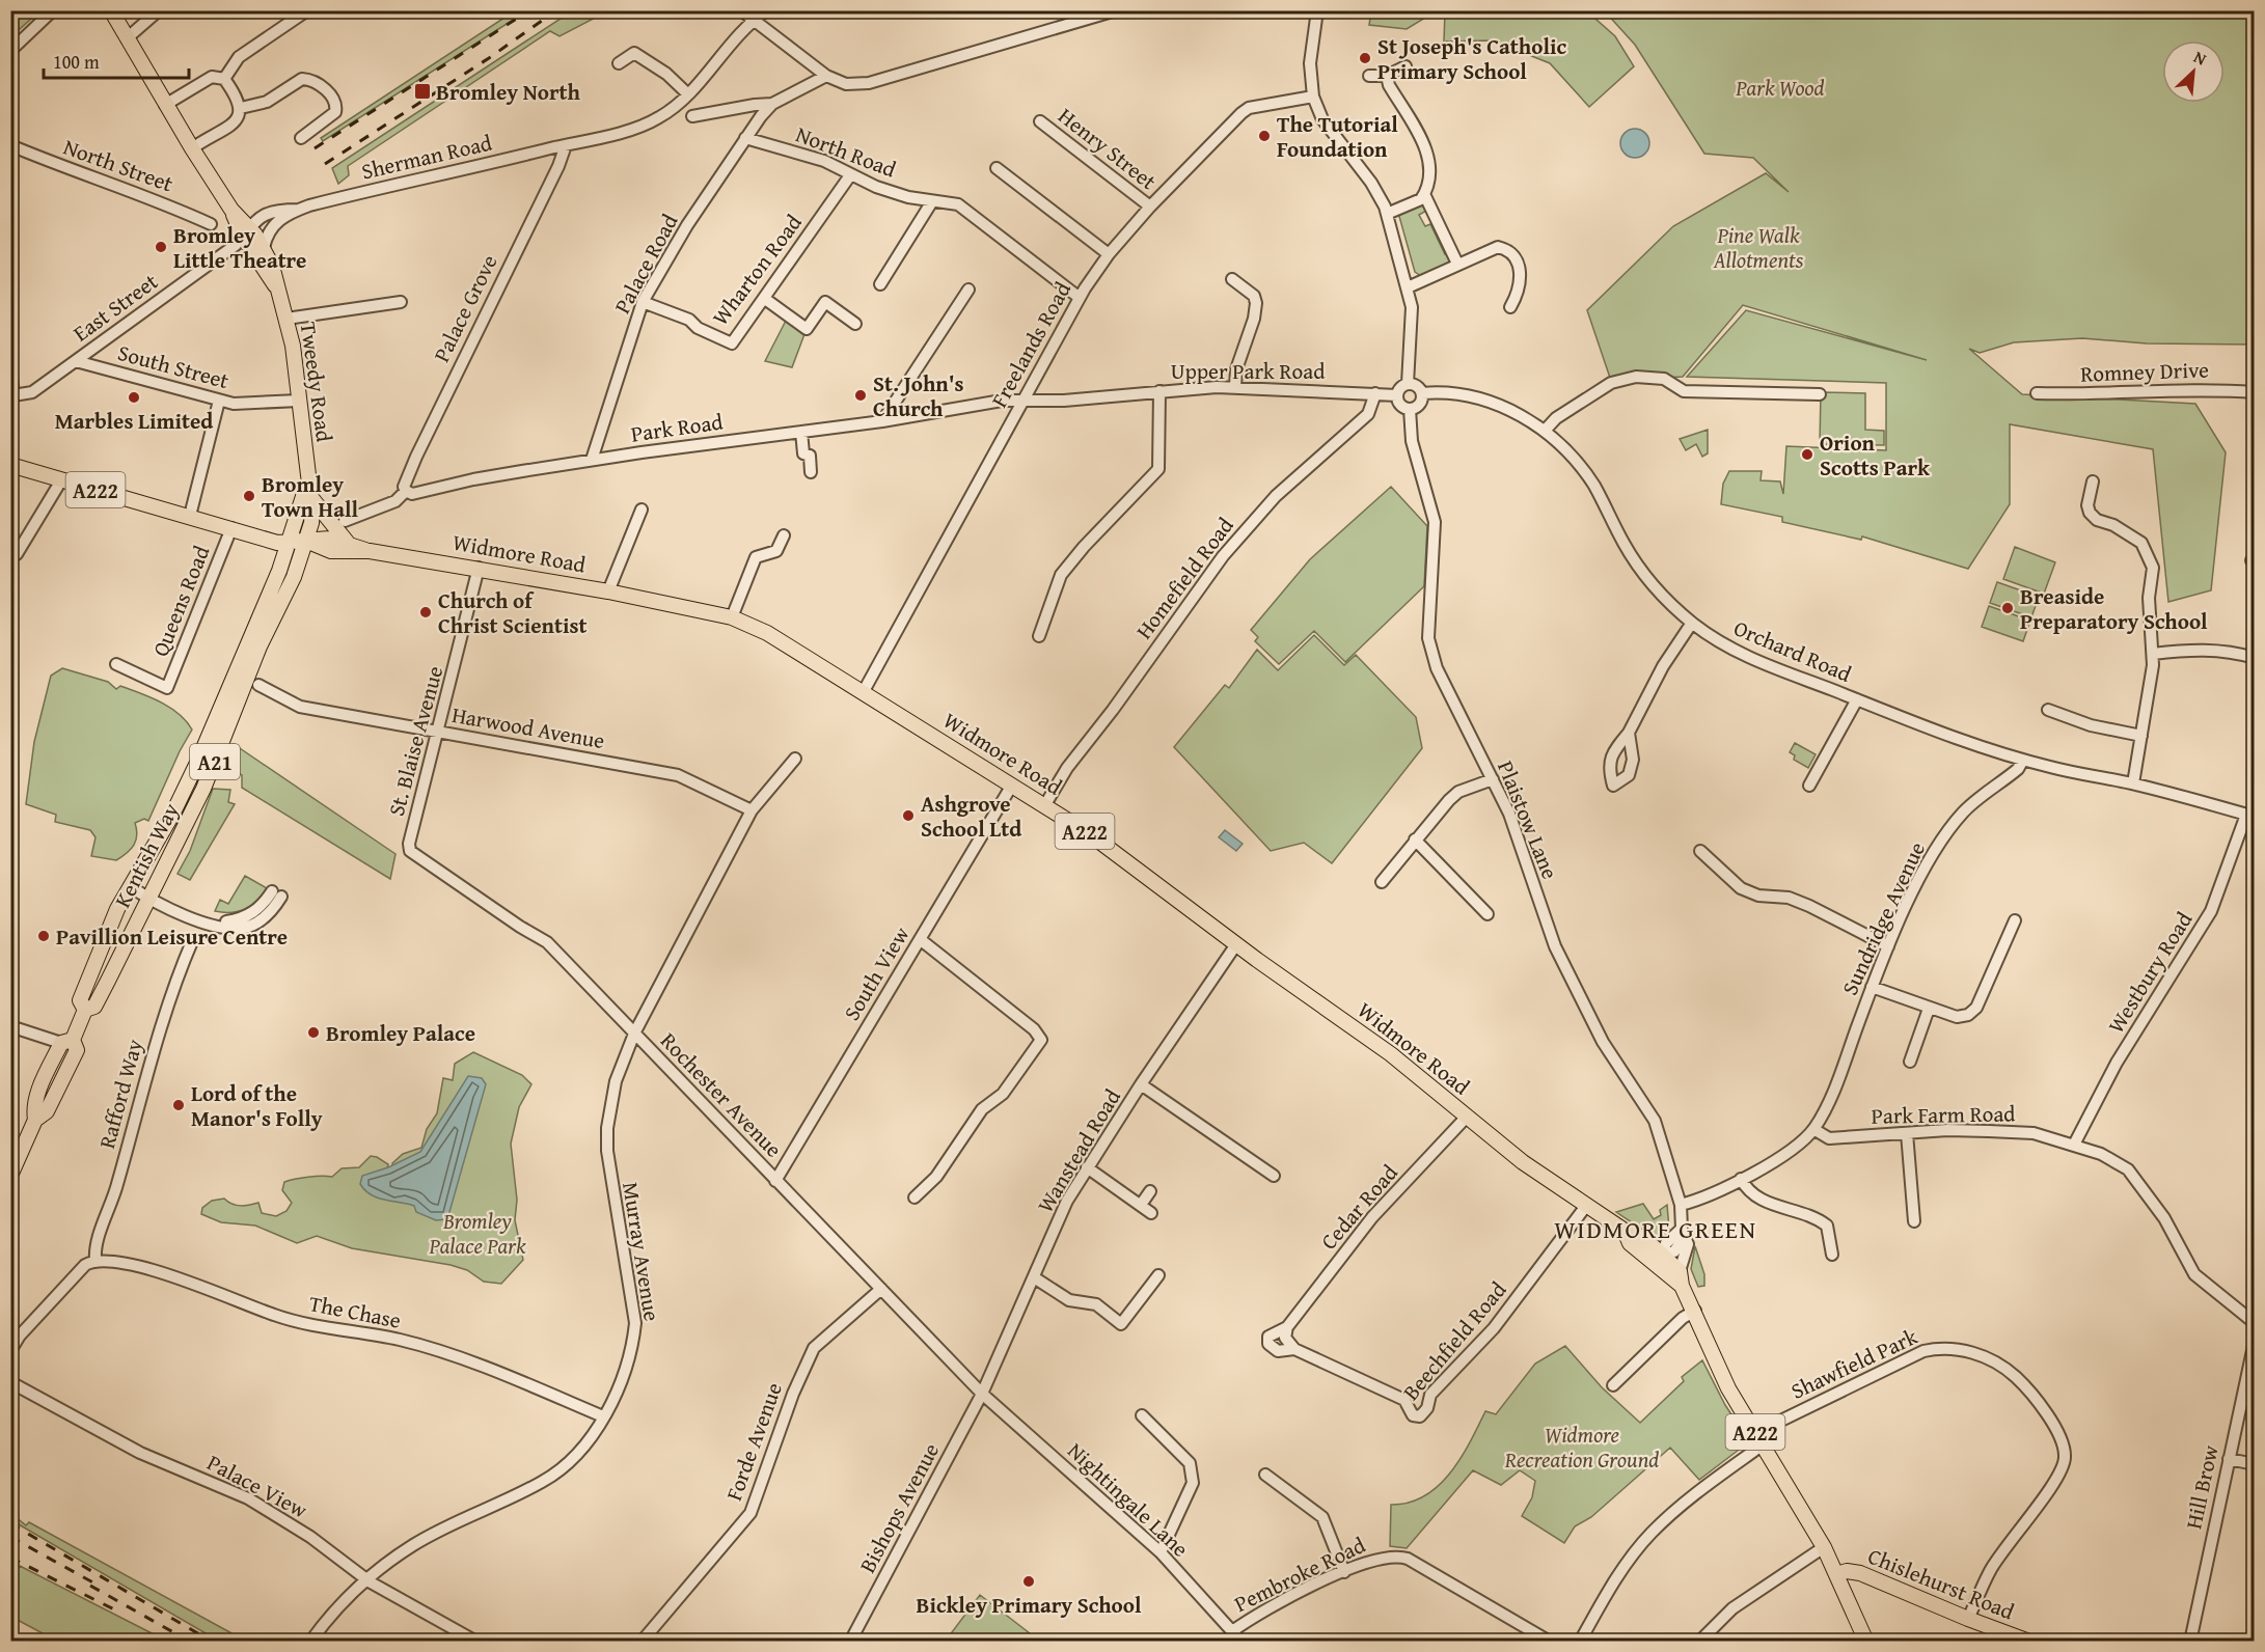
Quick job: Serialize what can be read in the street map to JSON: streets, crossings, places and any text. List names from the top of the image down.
{
  "streets": {
    "main road": [
      "Tweedy Road",
      "A222",
      "Widmore Road",
      "A21",
      "Kentish Way",
      "Chislehurst Road"
    ],
    "street": [
      "Henry Street",
      "North Road",
      "Sherman Road",
      "North Street",
      "Palace Road",
      "Wharton Road",
      "East Street",
      "Palace Grove",
      "Freelands Road",
      "South Street",
      "Upper Park Road",
      "Romney Drive",
      "Park Road",
      "Homefield Road",
      "Queens Road",
      "Orchard Road",
      "Harwood Avenue",
      "St. Blaise Avenue",
      "Plaistow Lane",
      "Sundridge Avenue",
      "Westbury Road",
      "South View",
      "Rafford Way",
      "Rochester Avenue",
      "Park Farm Road",
      "Wanstead Road",
      "Cedar Road",
      "Murray Avenue",
      "The Chase",
      "Beechfield Road",
      "Shawfield Park",
      "Forde Avenue",
      "Palace View",
      "Hill Brow",
      "Nightingale Lane",
      "Bishops Avenue",
      "Pembroke Road"
    ]
  },
  "crossings": [
    ["Henry Street", "Freelands Road"],
    ["North Road", "Palace Road"],
    ["North Road", "Wharton Road"],
    ["North Road", "Freelands Road"],
    ["Sherman Road", "East Street"],
    ["Sherman Road", "Palace Grove"],
    ["Sherman Road", "Tweedy Road"],
    ["Palace Road", "Wharton Road"],
    ["Palace Road", "Park Road"],
    ["East Street", "South Street"],
    ["East Street", "Tweedy Road"],
    ["Palace Grove", "Park Road"],
    ["Freelands Road", "Upper Park Road"],
    ["Freelands Road", "Park Road"],
    ["Freelands Road", "Widmore Road"],
    ["South Street", "Tweedy Road"],
    ["Upper Park Road", "Park Road"],
    ["Upper Park Road", "Homefield Road"],
    ["Upper Park Road", "Orchard Road"],
    ["Upper Park Road", "Plaistow Lane"],
    ["Tweedy Road", "Widmore Road"],
    ["Tweedy Road", "Kentish Way"],
    ["A222", "Widmore Road"],
    ["A222", "Chislehurst Road"],
    ["Widmore Road", "Homefield Road"],
    ["Widmore Road", "Queens Road"],
    ["Widmore Road", "St. Blaise Avenue"],
    ["Widmore Road", "Plaistow Lane"],
    ["Widmore Road", "Kentish Way"],
    ["Widmore Road", "South View"],
    ["Widmore Road", "Wanstead Road"],
    ["Widmore Road", "Cedar Road"],
    ["Widmore Road", "Beechfield Road"],
    ["Widmore Road", "Shawfield Park"],
    ["Widmore Road", "Chislehurst Road"],
    ["Orchard Road", "Plaistow Lane"],
    ["Orchard Road", "Sundridge Avenue"],
    ["Harwood Avenue", "St. Blaise Avenue"],
    ["Harwood Avenue", "Murray Avenue"],
    ["St. Blaise Avenue", "Rochester Avenue"],
    ["Plaistow Lane", "Sundridge Avenue"],
    ["Sundridge Avenue", "Park Farm Road"],
    ["Westbury Road", "Park Farm Road"],
    ["South View", "Rochester Avenue"],
    ["Rafford Way", "The Chase"],
    ["Rochester Avenue", "Wanstead Road"],
    ["Rochester Avenue", "Murray Avenue"],
    ["Rochester Avenue", "Forde Avenue"],
    ["Rochester Avenue", "Nightingale Lane"],
    ["Rochester Avenue", "Bishops Avenue"],
    ["Wanstead Road", "Nightingale Lane"],
    ["Wanstead Road", "Bishops Avenue"],
    ["Cedar Road", "Beechfield Road"],
    ["Murray Avenue", "The Chase"],
    ["Murray Avenue", "Palace View"],
    ["Shawfield Park", "Chislehurst Road"],
    ["Nightingale Lane", "Bishops Avenue"],
    ["Nightingale Lane", "Pembroke Road"]
  ],
  "districts": ["WIDMORE GREEN"],
  "parks": [
    "Park Wood",
    "Pine Walk Allotments",
    "Bromley Palace Park",
    "Widmore Recreation Ground"
  ],
  "places": {
    "other": [
      "St Joseph's Catholic Primary School",
      "The Tutorial Foundation",
      "Bromley Little Theatre",
      "St. John's Church",
      "Marbles Limited",
      "Orion Scotts Park",
      "Bromley Town Hall",
      "Breaside Preparatory School",
      "Church of Christ Scientist",
      "Ashgrove School Ltd",
      "Pavillion Leisure Centre",
      "Bromley Palace",
      "Lord of the Manor's Folly",
      "Bickley Primary School"
    ],
    "transit": ["Bromley North"]
  },
  "scale_bar": "100 m",
  "north": "top right"
}
